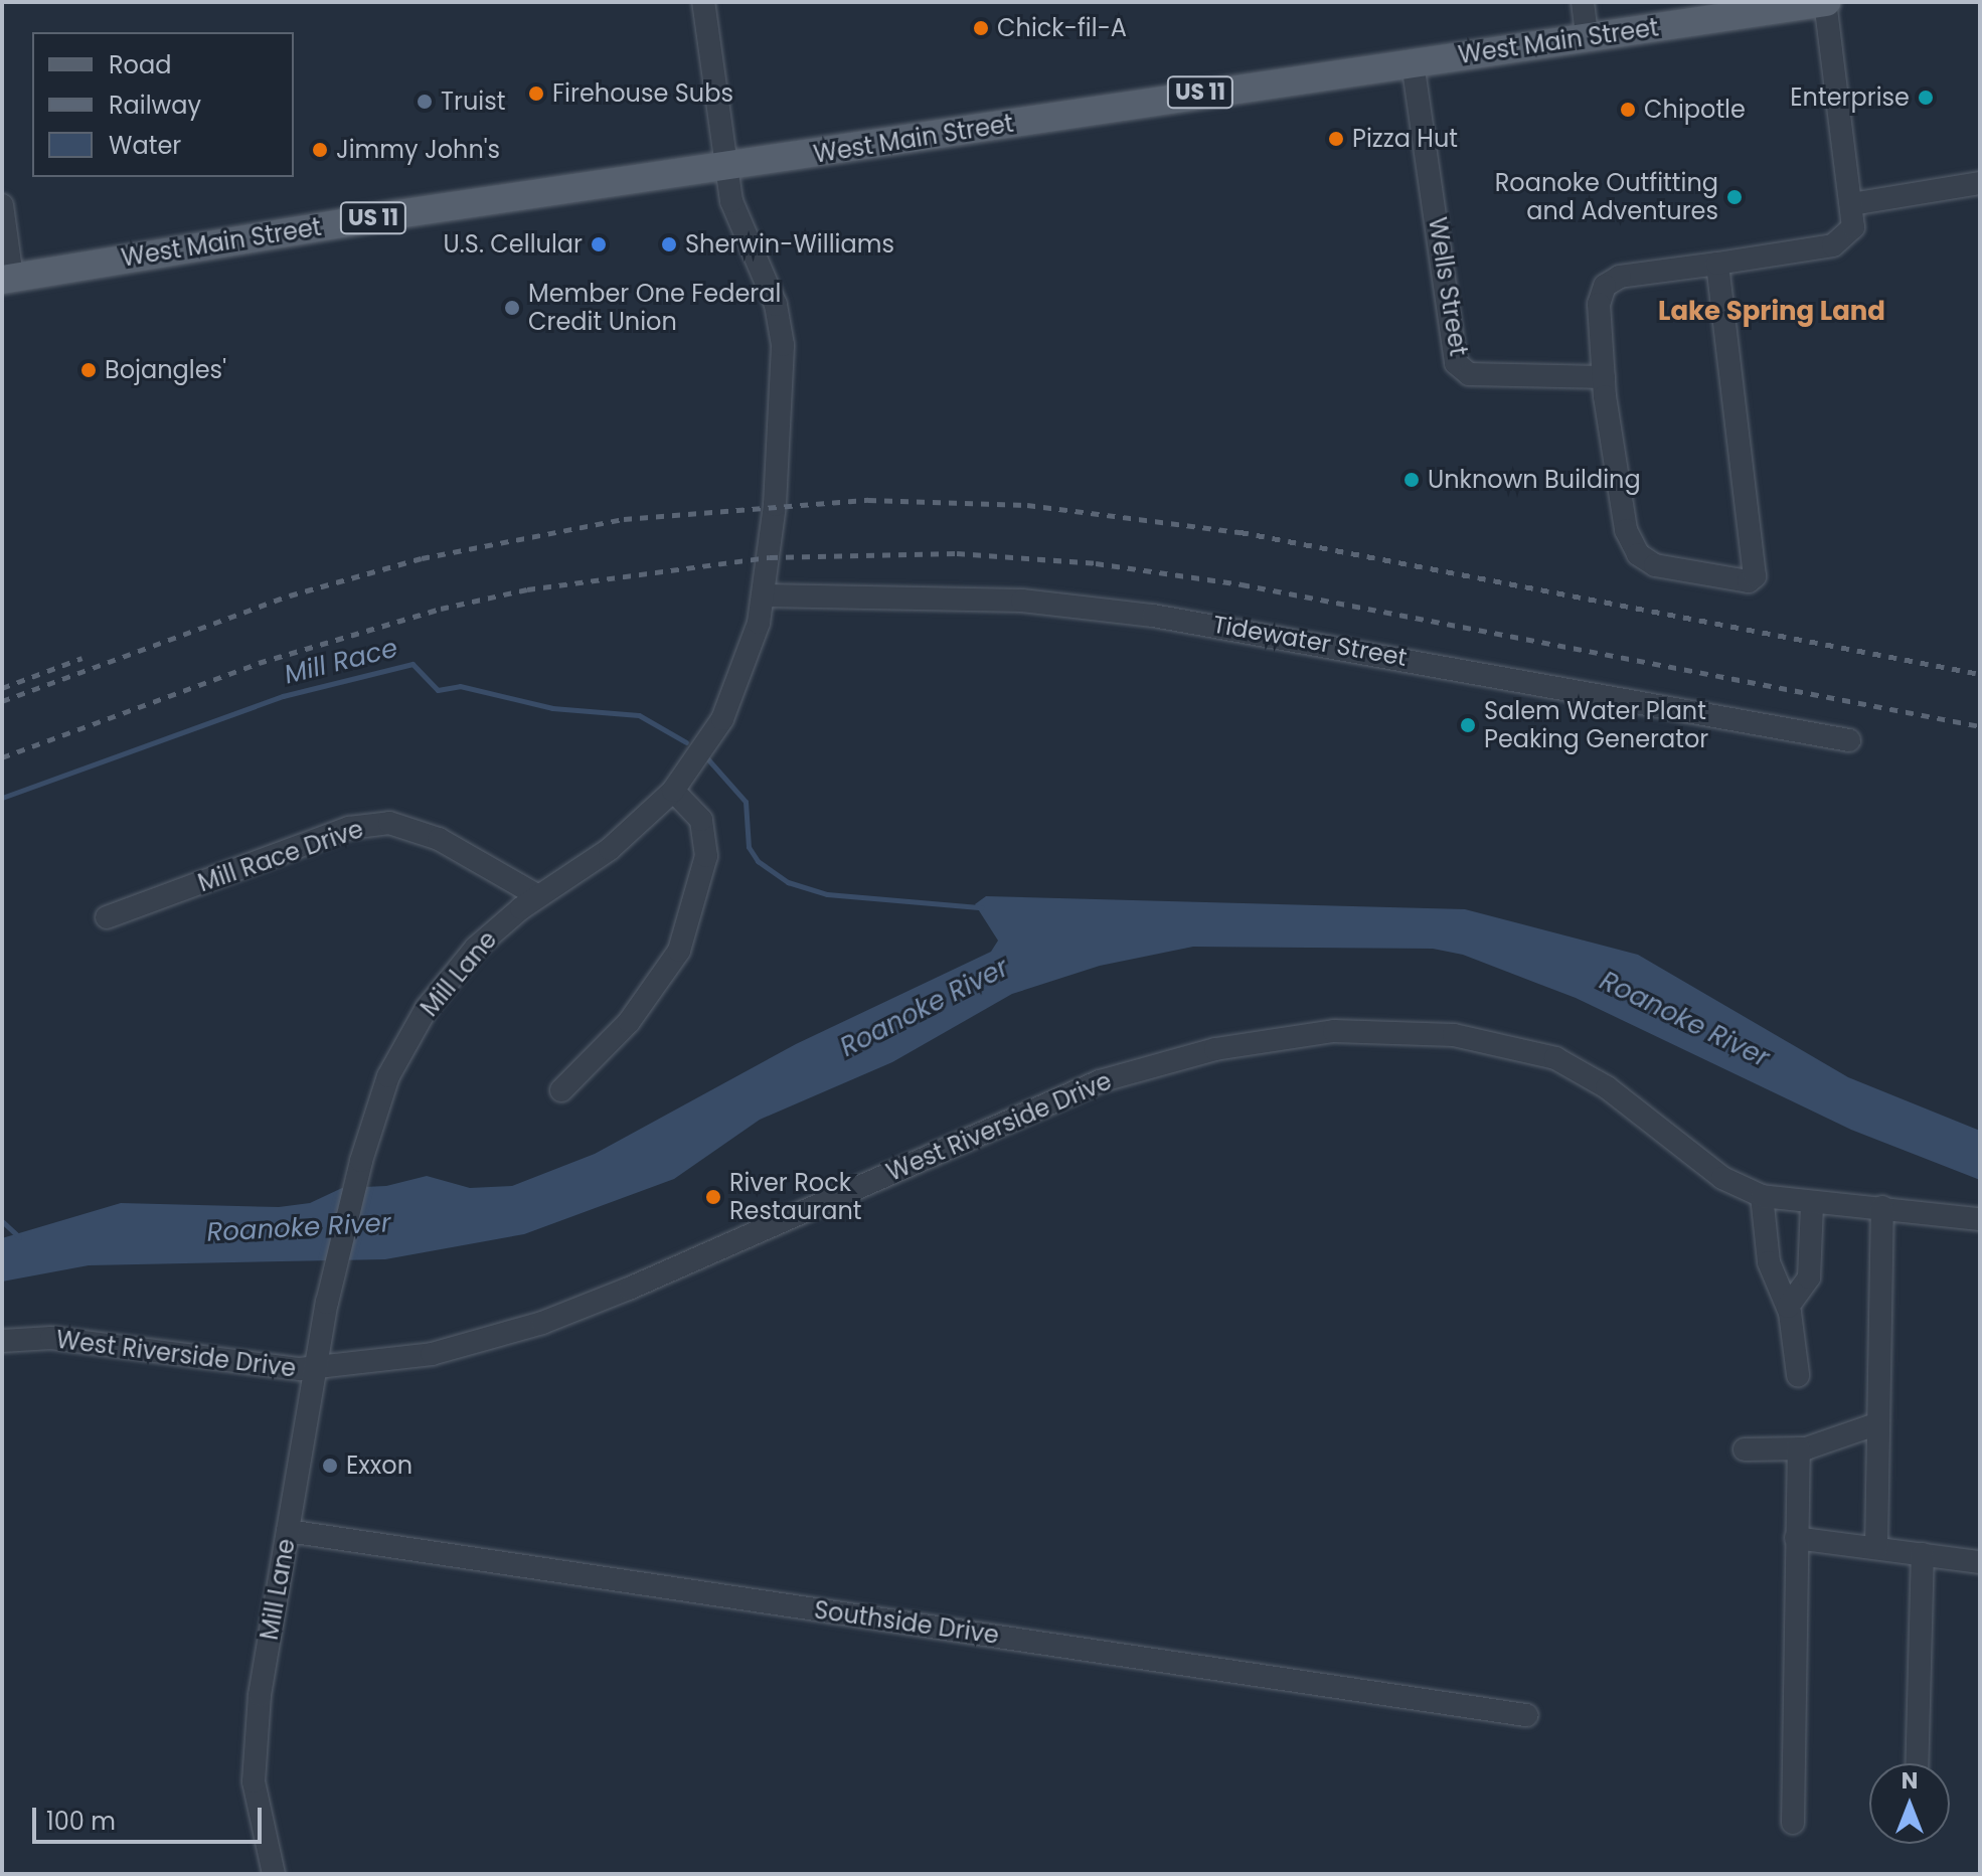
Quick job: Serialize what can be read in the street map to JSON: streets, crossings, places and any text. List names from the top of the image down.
{
  "streets": {
    "main road": ["West Main Street", "US 11"],
    "street": [
      "Wells Street",
      "Tidewater Street",
      "Mill Race Drive",
      "Mill Lane",
      "West Riverside Drive",
      "Southside Drive"
    ]
  },
  "crossings": [
    ["West Main Street", "Wells Street"],
    ["West Main Street", "Mill Lane"],
    ["Tidewater Street", "Mill Lane"],
    ["Mill Race Drive", "Mill Lane"],
    ["Mill Lane", "West Riverside Drive"],
    ["Mill Lane", "Southside Drive"]
  ],
  "districts": ["Lake Spring Land"],
  "water": ["Mill Race", "Roanoke River"],
  "places": [
    "Chick-fil-A",
    "Firehouse Subs",
    "Enterprise",
    "Truist",
    "Chipotle",
    "Pizza Hut",
    "Jimmy John's",
    "Roanoke Outfitting and Adventures",
    "U.S. Cellular",
    "Sherwin-Williams",
    "Member One Federal Credit Union",
    "Bojangles'",
    "Unknown Building",
    "Salem Water Plant Peaking Generator",
    "River Rock Restaurant",
    "Exxon"
  ],
  "legend": ["Road", "Railway", "Water"],
  "scale_bar": "100 m",
  "north": "top"
}
